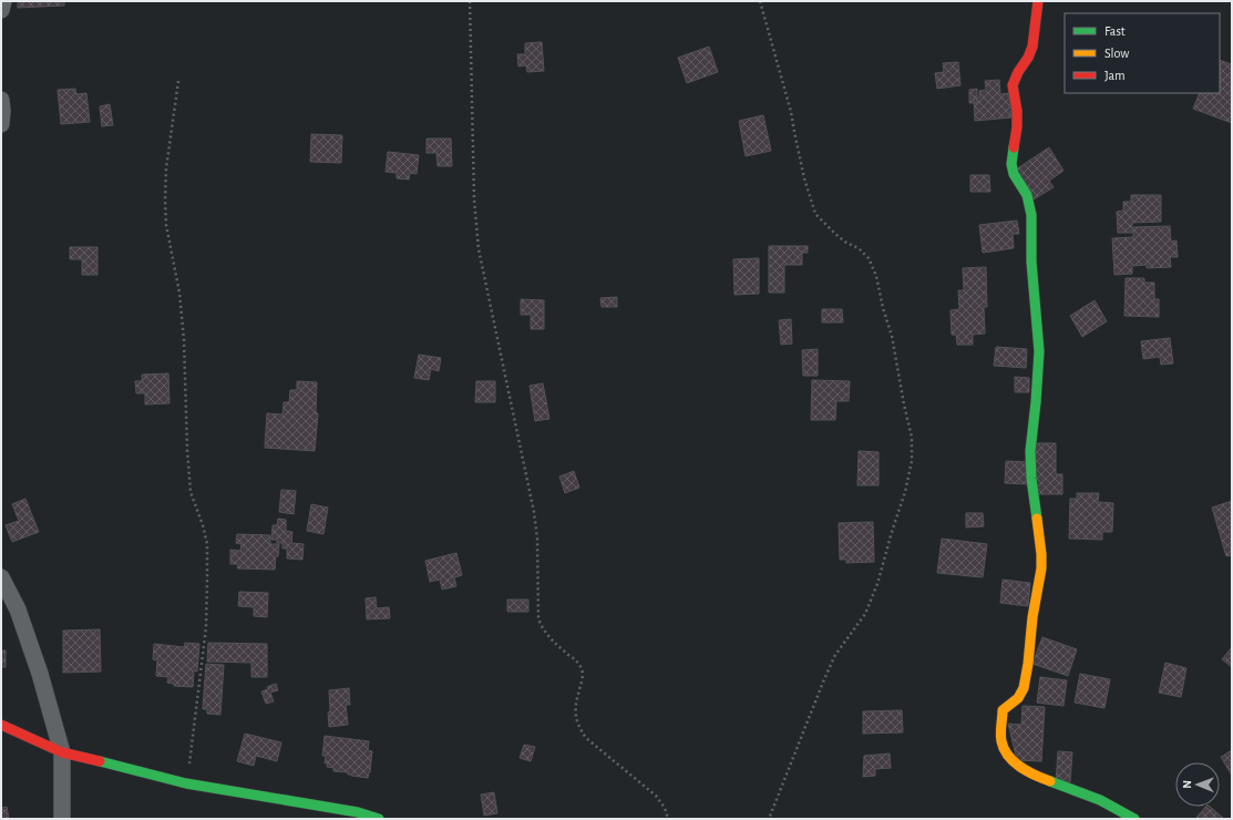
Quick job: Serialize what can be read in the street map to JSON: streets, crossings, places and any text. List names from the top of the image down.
{
  "legend": ["Fast", "Slow", "Jam"],
  "north": "left"
}
